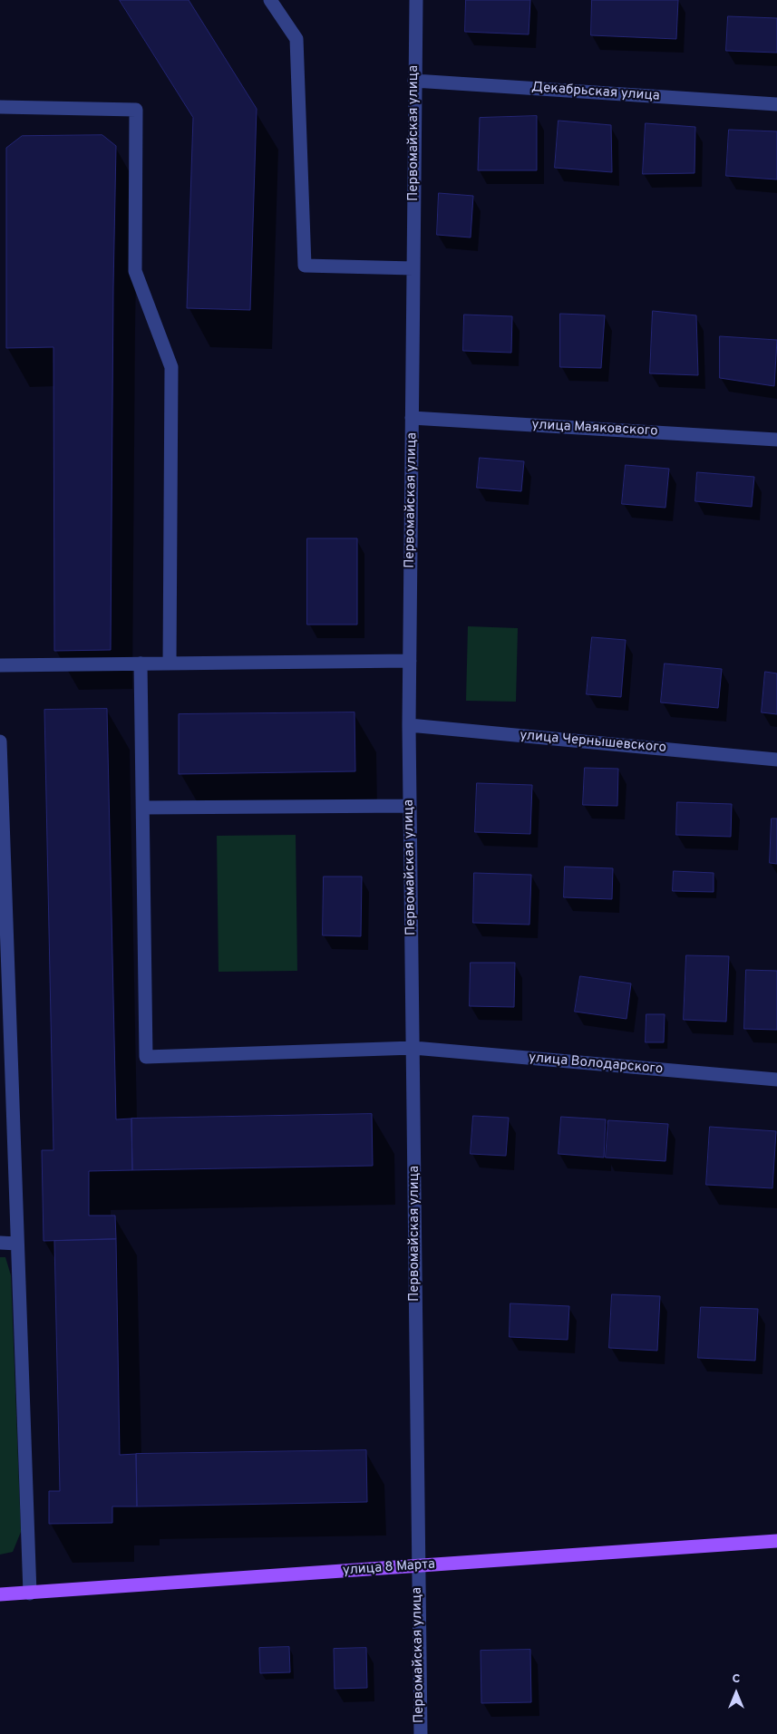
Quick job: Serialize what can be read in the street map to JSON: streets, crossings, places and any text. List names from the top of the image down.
{
  "streets": {
    "main road": ["улица 8 Марта"],
    "street": [
      "Декабрьская улица",
      "Первомайская улица",
      "улица Маяковского",
      "улица Чернышевского",
      "улица Володарского"
    ]
  },
  "crossings": [
    ["Декабрьская улица", "Первомайская улица"],
    ["Первомайская улица", "улица Маяковского"],
    ["Первомайская улица", "улица Чернышевского"],
    ["Первомайская улица", "улица Володарского"],
    ["Первомайская улица", "улица 8 Марта"]
  ],
  "north": "top"
}
